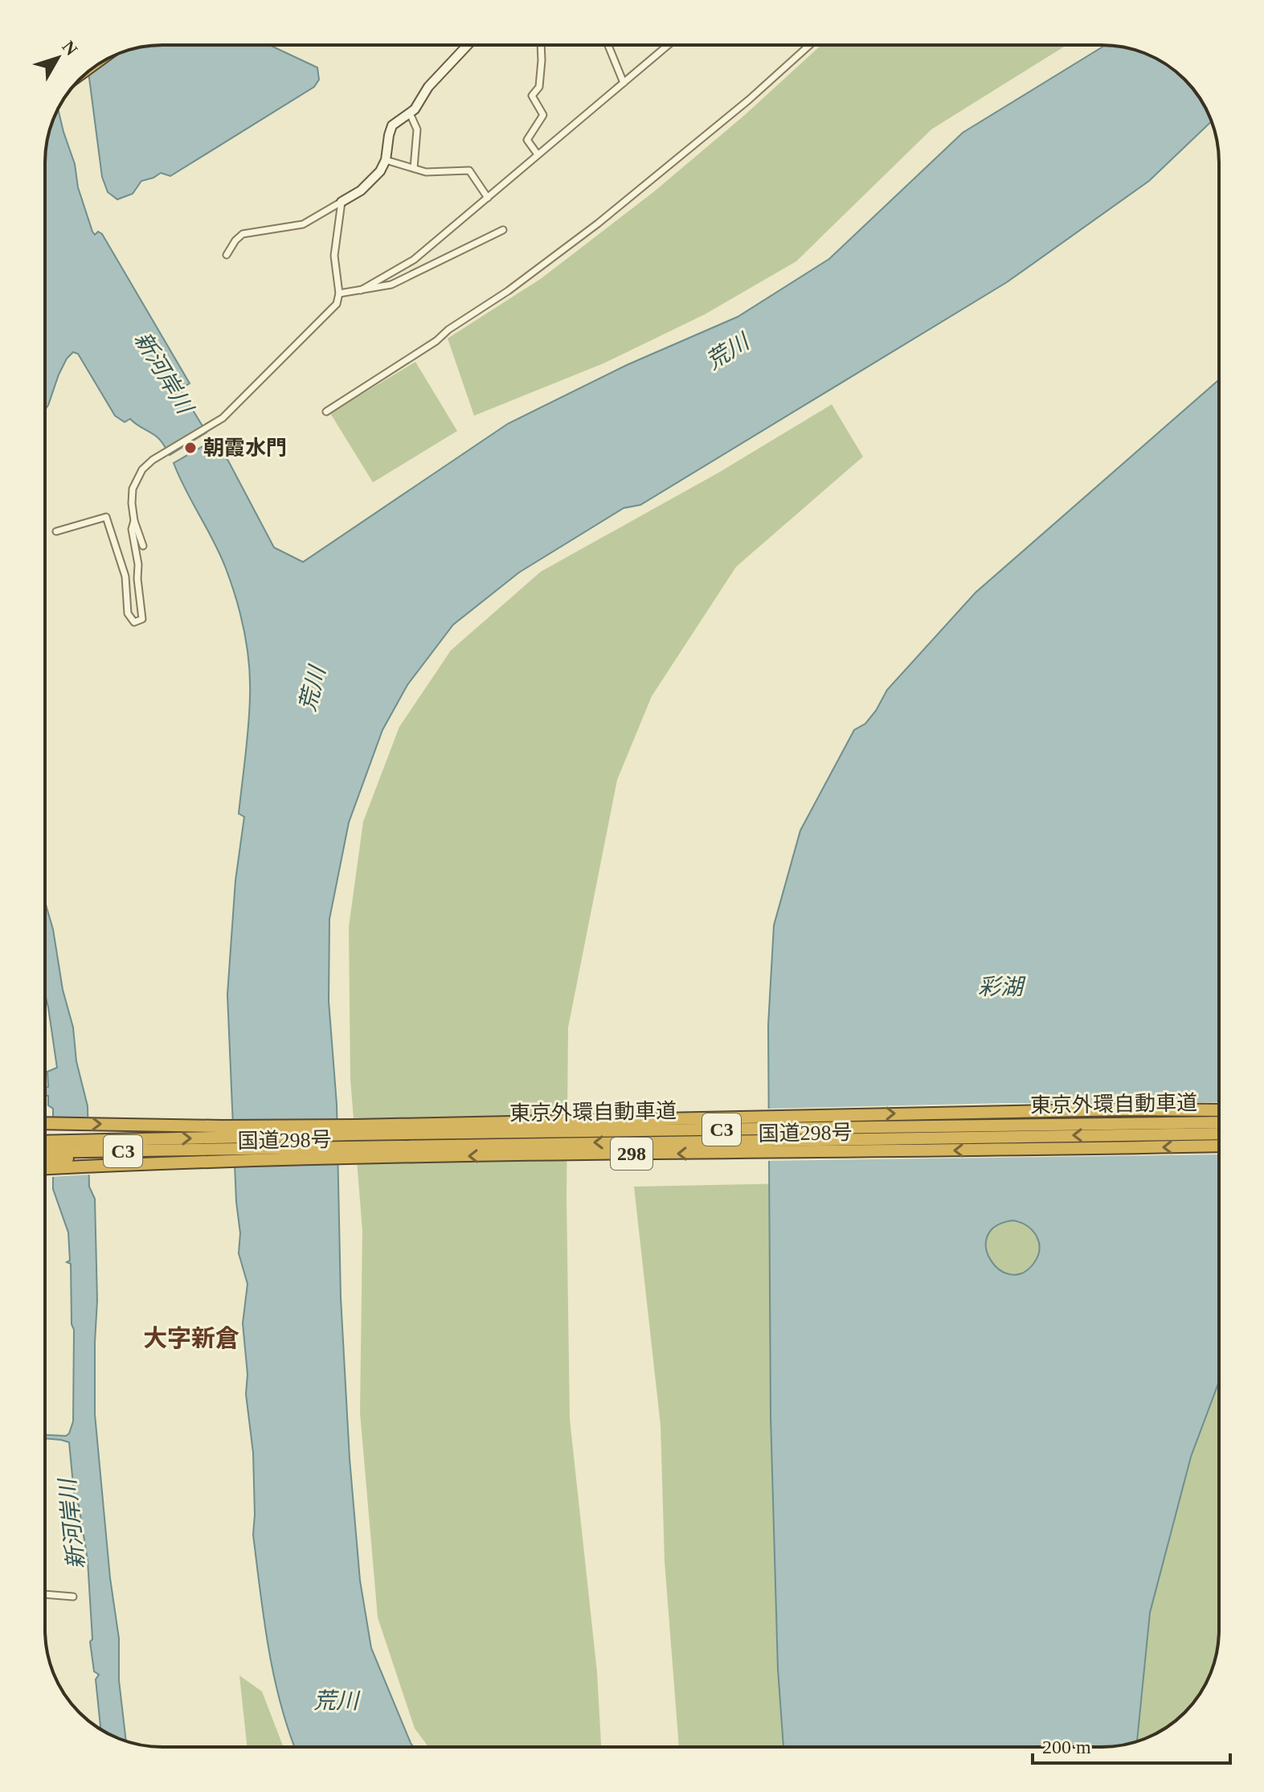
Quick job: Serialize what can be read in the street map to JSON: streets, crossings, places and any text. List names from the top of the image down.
{
  "streets": {
    "highway": [
      "東京外環自動車道",
      "C3",
      "国道298号",
      "298"
    ]
  },
  "districts": ["大字新倉"],
  "water": ["荒川", "新河岸川", "彩湖"],
  "places": ["朝霞水門"],
  "scale_bar": "200 m",
  "north": "top right"
}
